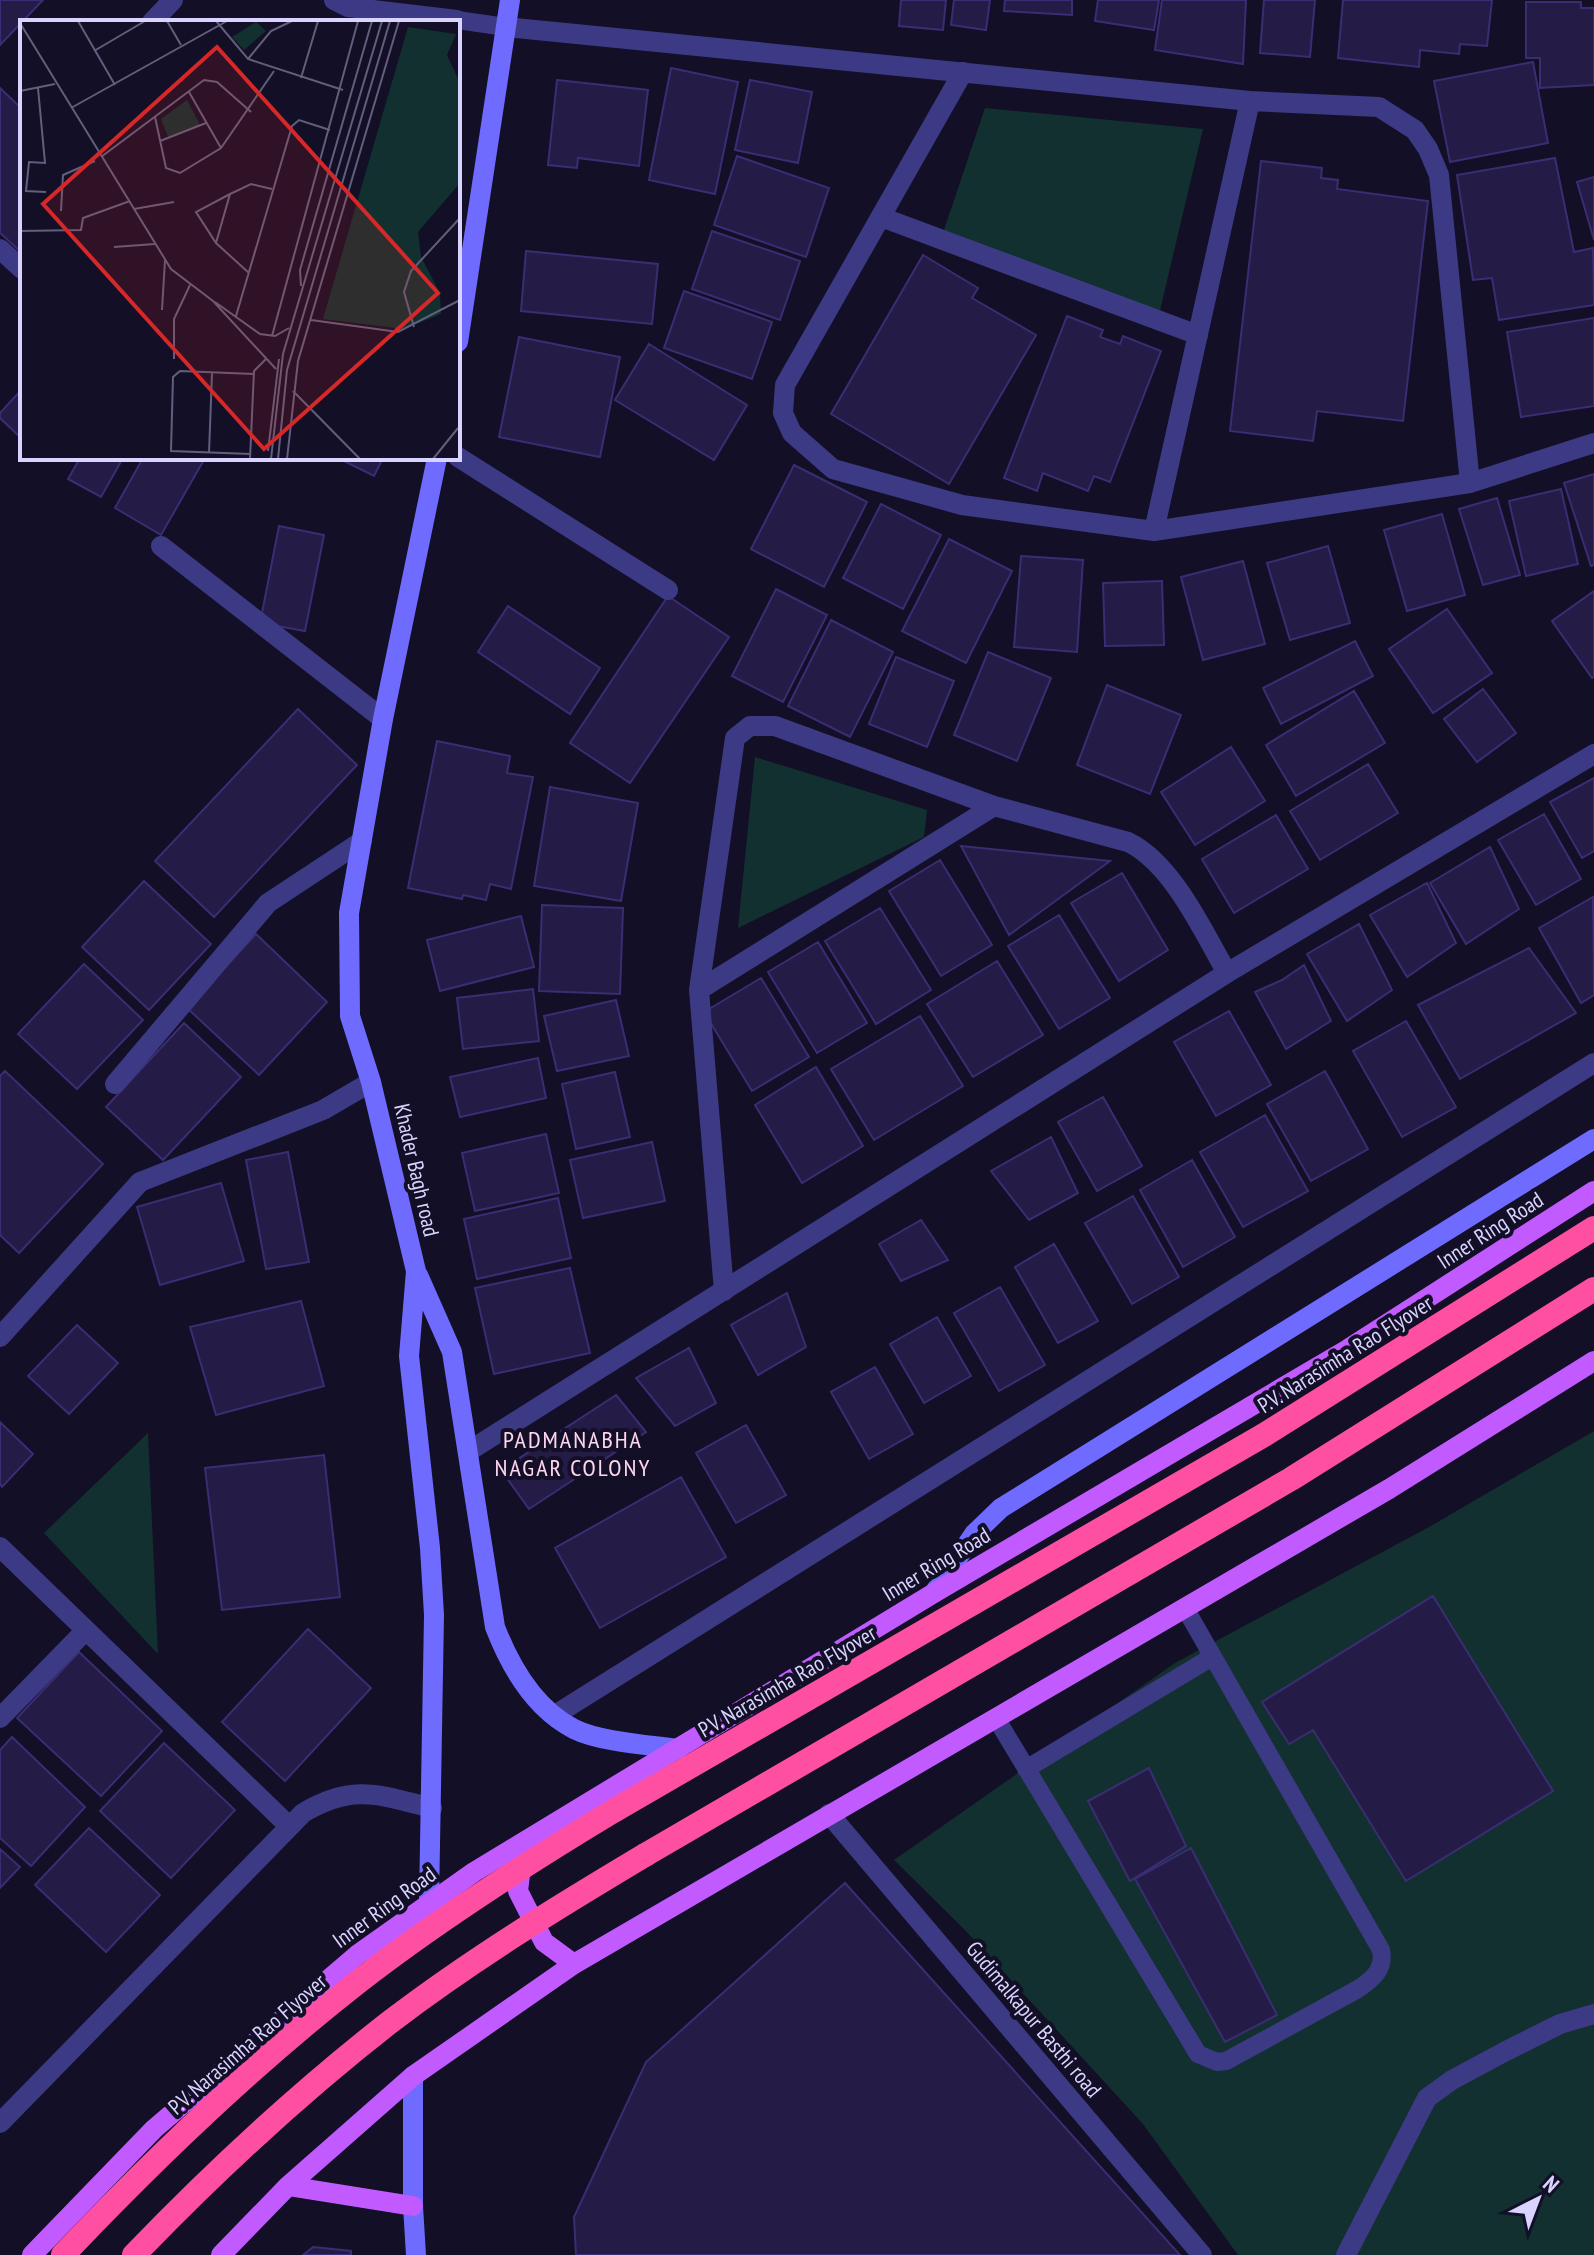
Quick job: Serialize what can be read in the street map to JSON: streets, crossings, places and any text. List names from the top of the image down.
{
  "streets": {
    "highway": ["P.V. Narasimha Rao Flyover"],
    "main road": ["Inner Ring Road"],
    "street": ["Khader Bagh road", "Gudimalkapur Basthi road"]
  },
  "crossings": [
    ["Khader Bagh road", "Inner Ring Road"]
  ],
  "districts": ["PADMANABHA NAGAR COLONY"],
  "north": "top right"
}
